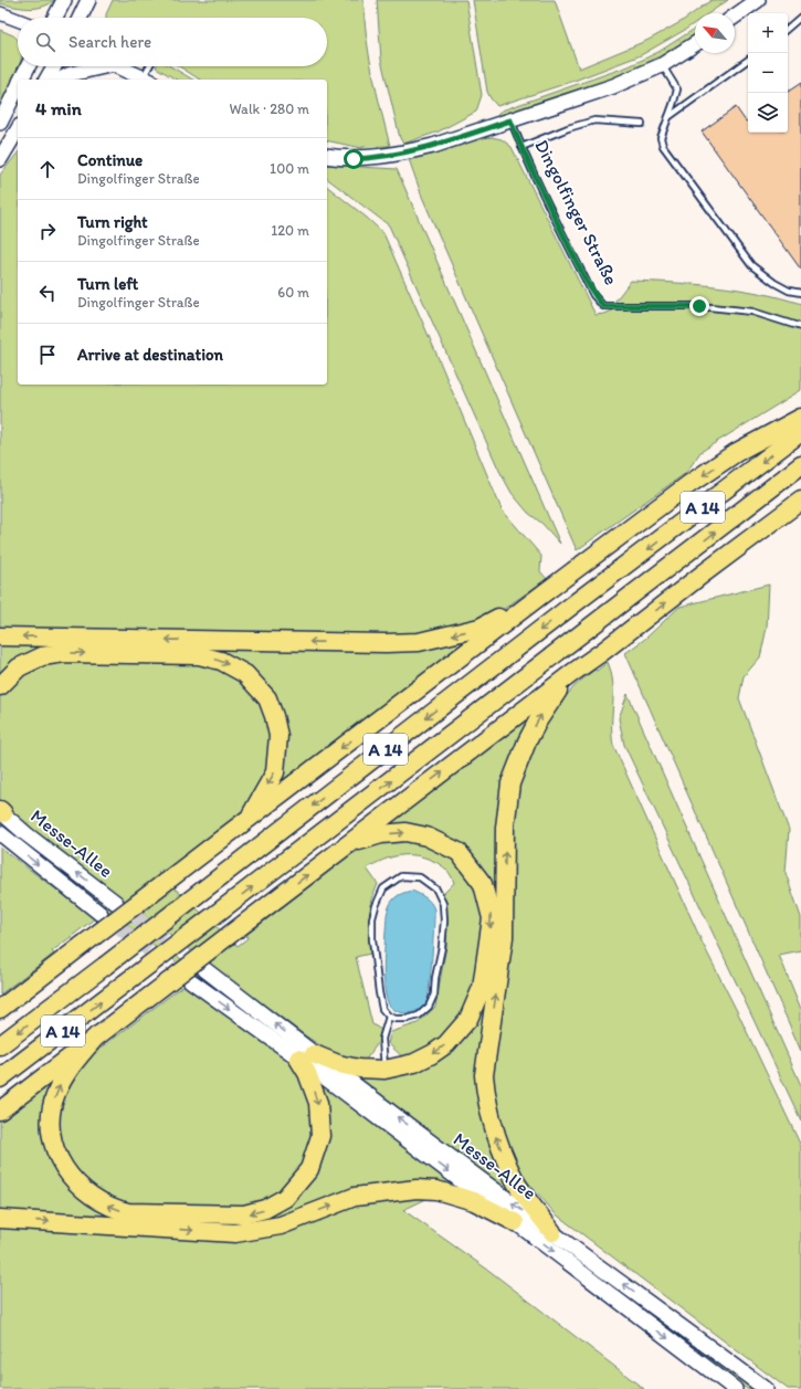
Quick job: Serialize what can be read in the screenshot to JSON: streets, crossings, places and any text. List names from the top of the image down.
{
  "streets": {
    "highway": ["A 14"],
    "main road": ["Dingolfinger Straße", "Messe-Allee"]
  },
  "north": "top left",
  "page": {
    "map_buttons": ["+", "−"],
    "search": "Search here",
    "heading": ["4 min", "Walk · 280 m"],
    "list": [
      ["Continue", "Dingolfinger Straße", "100 m"],
      ["Turn right", "Dingolfinger Straße", "120 m"],
      ["Turn left", "Dingolfinger Straße", "60 m"],
      "Arrive at destination"
    ]
  }
}
